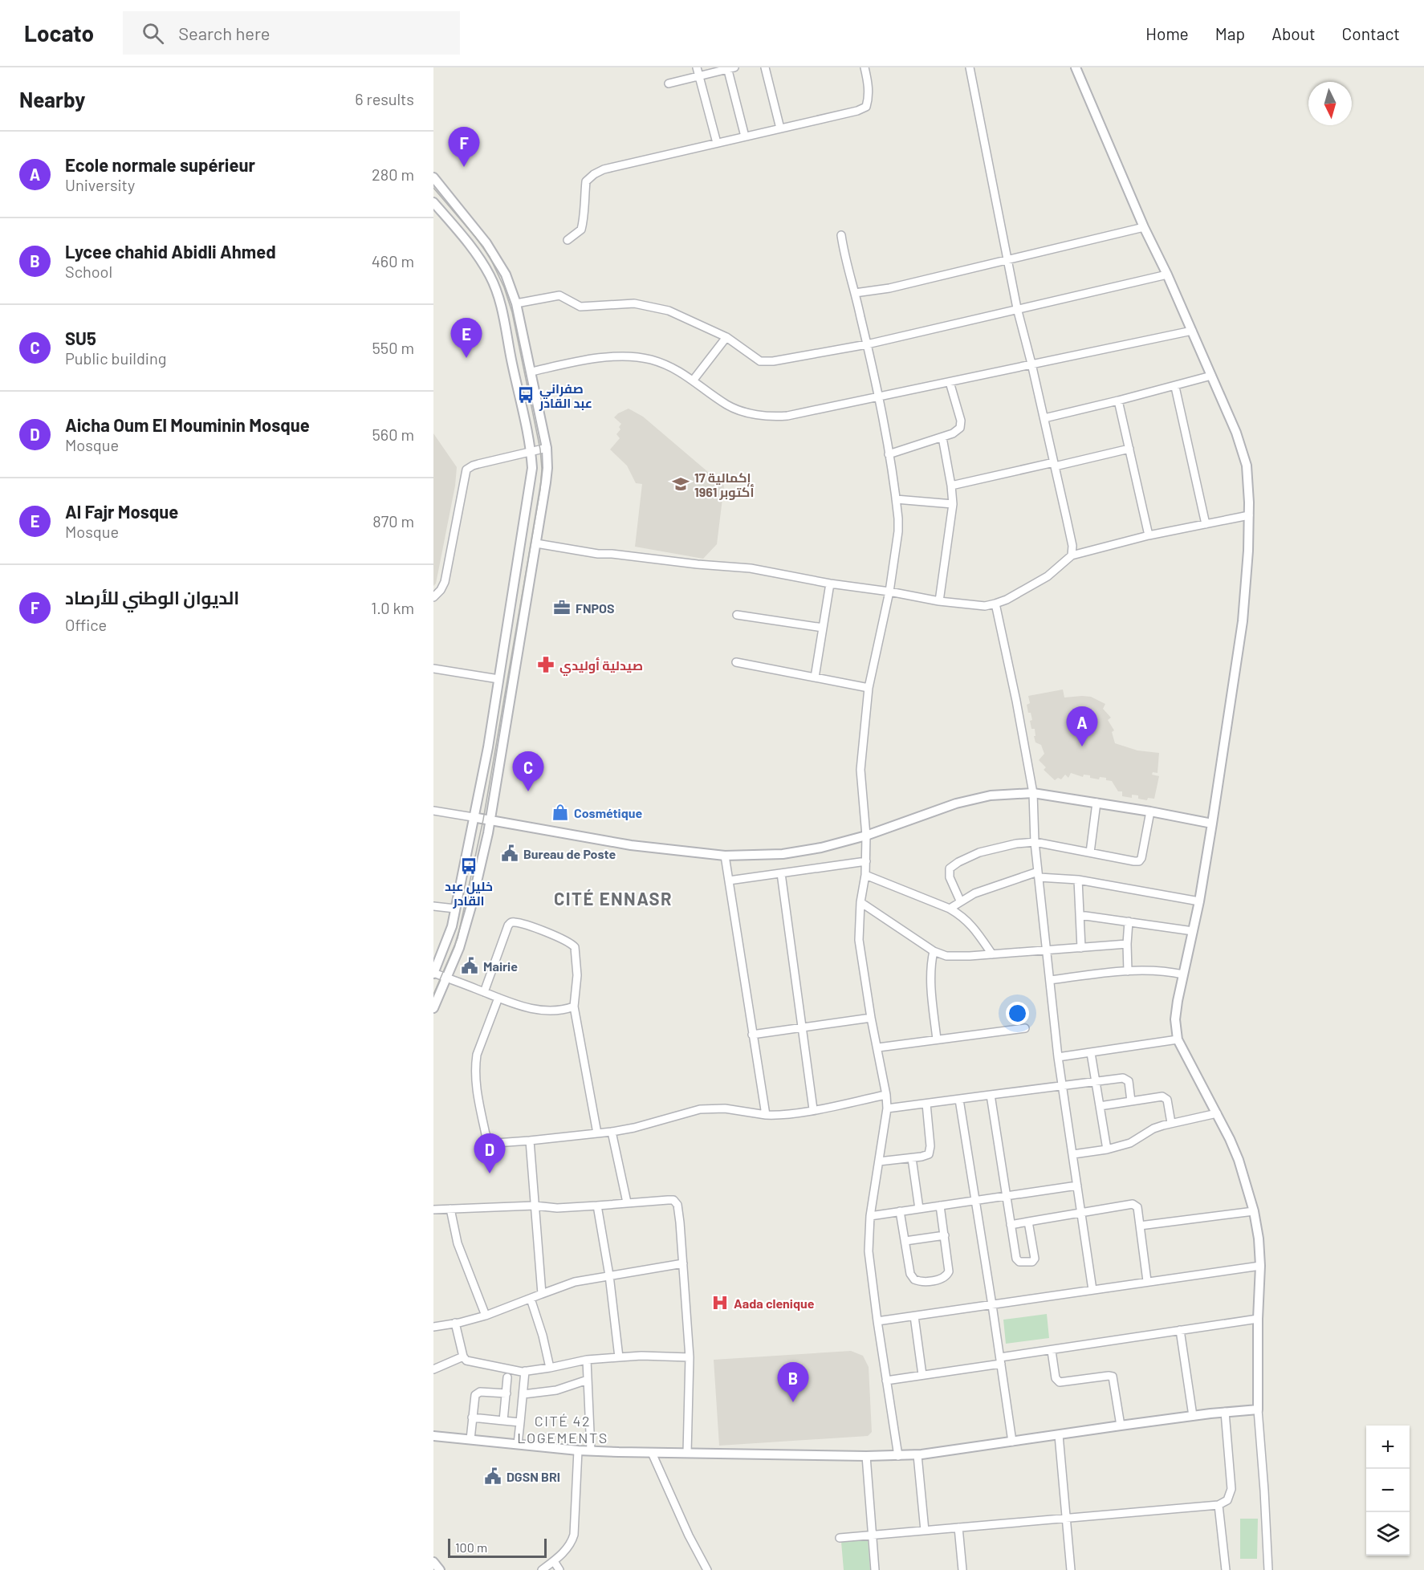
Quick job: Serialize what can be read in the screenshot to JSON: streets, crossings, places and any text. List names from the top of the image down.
{
  "districts": ["CITÉ ENNASR", "CITÉ 42 LOGEMENTS"],
  "places": {
    "bus stop": ["صفراني عبد القادر", "خليل عبد القادر"],
    "school or university": ["إكمالية 17 أكتوبر 1961"],
    "office": ["FNPOS"],
    "pharmacy": ["صيدلية أوليدي"],
    "shop": ["Cosmétique"],
    "public building": ["Bureau de Poste", "Mairie", "DGSN BRI"],
    "hospital": ["Aada clenique"]
  },
  "scale_bar": "100 m",
  "north": "bottom",
  "page": {
    "header": "Locato",
    "search": "Search here",
    "nav": [
      "Home",
      "Map",
      "About",
      "Contact"
    ],
    "heading": ["Nearby", "6 results"],
    "pins": [
      "F",
      "E",
      "A",
      "C",
      "D",
      "B"
    ],
    "list": [
      {
        "mark": "A",
        "name": "Ecole normale supérieur",
        "note": "University",
        "value": "280 m"
      },
      {
        "mark": "B",
        "name": "Lycee chahid Abidli Ahmed",
        "note": "School",
        "value": "460 m"
      },
      {
        "mark": "C",
        "name": "SU5",
        "note": "Public building",
        "value": "550 m"
      },
      {
        "mark": "D",
        "name": "Aicha Oum El Mouminin Mosque",
        "note": "Mosque",
        "value": "560 m"
      },
      {
        "mark": "E",
        "name": "Al Fajr Mosque",
        "note": "Mosque",
        "value": "870 m"
      },
      {
        "mark": "F",
        "name": "الديوان الوطني للأرصاد",
        "note": "Office",
        "value": "1.0 km"
      }
    ],
    "map_buttons": ["+", "−"],
    "scale": "100 m"
  }
}
